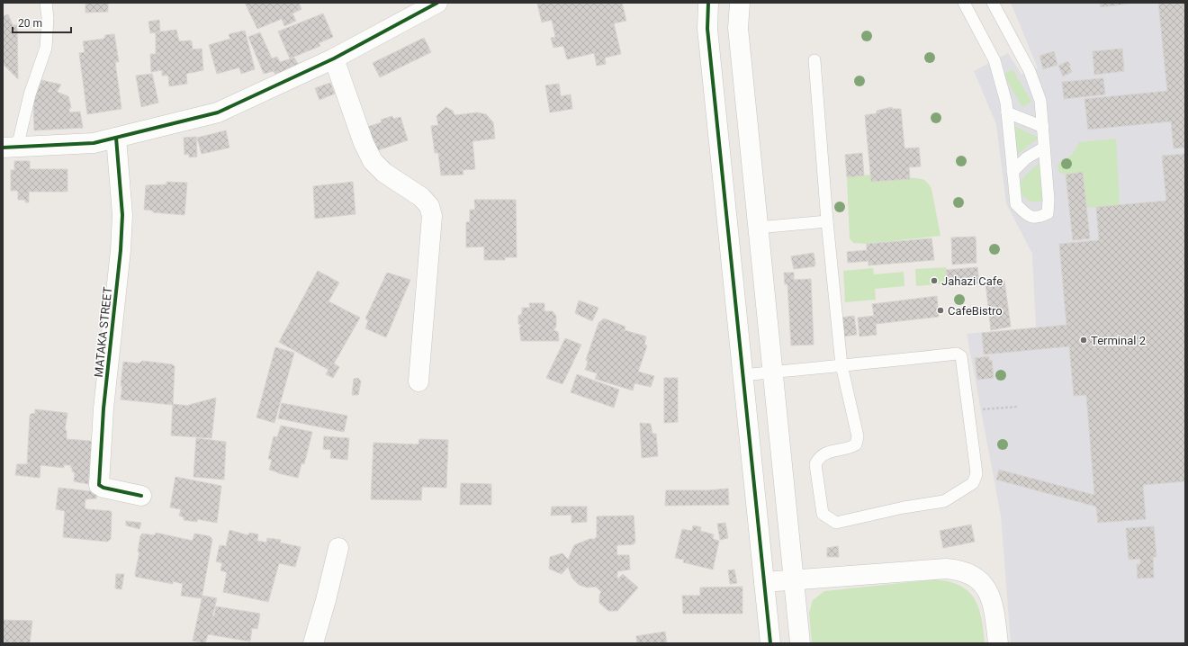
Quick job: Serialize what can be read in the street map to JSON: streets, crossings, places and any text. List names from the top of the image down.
{
  "streets": {
    "street": ["MATAKA STREET"]
  },
  "places": ["Jahazi Cafe", "CafeBistro", "Terminal 2"],
  "scale_bar": "20 m"
}
